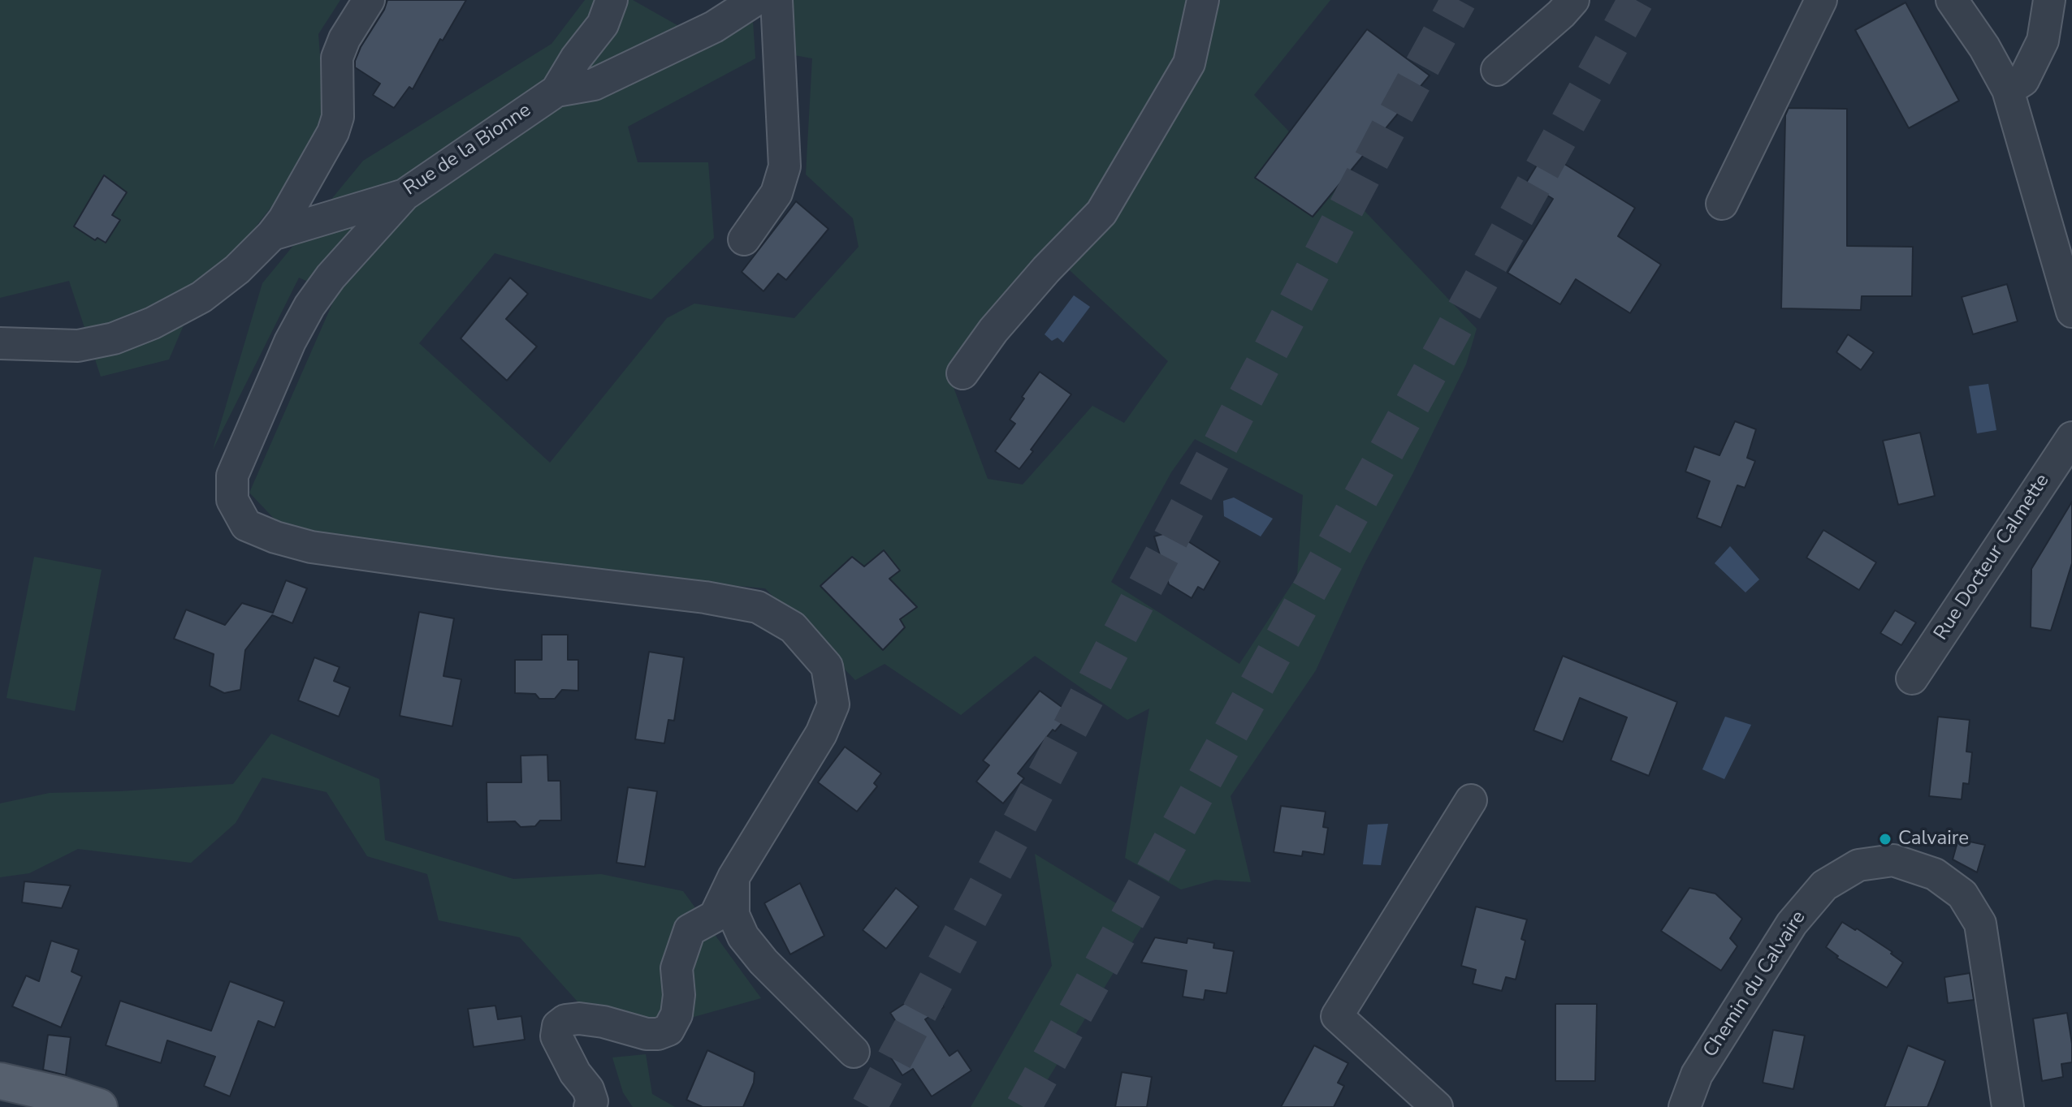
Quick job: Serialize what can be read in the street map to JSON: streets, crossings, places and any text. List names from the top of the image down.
{
  "streets": {
    "street": ["Rue de la Bionne", "Rue Docteur Calmette", "Chemin du Calvaire"]
  },
  "places": ["Calvaire"]
}
